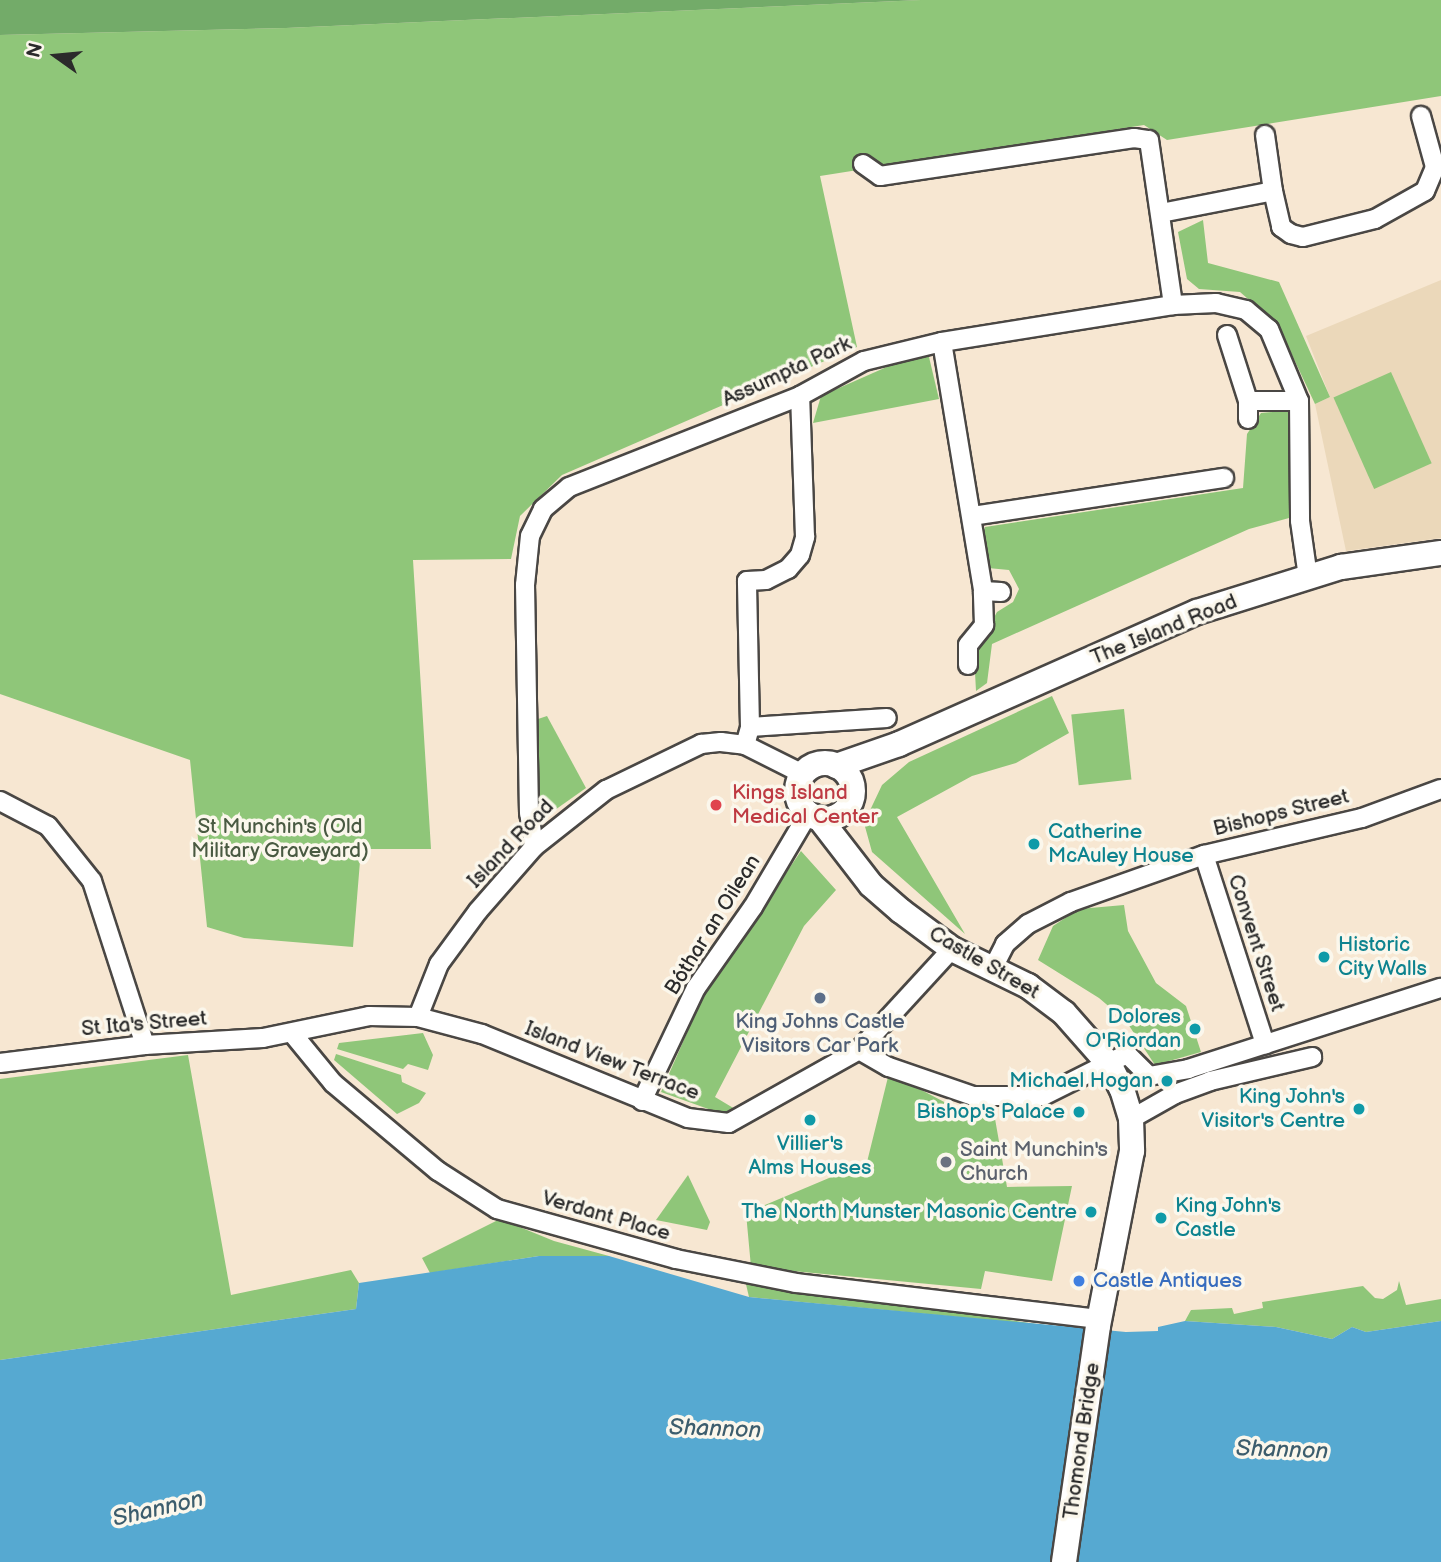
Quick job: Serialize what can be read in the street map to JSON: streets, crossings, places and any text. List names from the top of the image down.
{
  "streets": {
    "main road": ["The Island Road", "Castle Street", "Thomond Bridge"],
    "street": [
      "Assumpta Park",
      "Bishops Street",
      "Island Road",
      "Bóthar an Oilean",
      "Convent Street",
      "St Ita's Street",
      "Island View Terrace",
      "Verdant Place"
    ]
  },
  "crossings": [
    ["Assumpta Park", "The Island Road"],
    ["Assumpta Park", "Island Road"],
    ["The Island Road", "Island Road"],
    ["The Island Road", "Bóthar an Oilean"],
    ["The Island Road", "Castle Street"],
    ["Bishops Street", "Convent Street"],
    ["Bishops Street", "Castle Street"],
    ["Island Road", "Bóthar an Oilean"],
    ["Island Road", "Castle Street"],
    ["Island Road", "Island View Terrace"],
    ["Bóthar an Oilean", "Castle Street"],
    ["Bóthar an Oilean", "Island View Terrace"],
    ["Castle Street", "Island View Terrace"],
    ["Castle Street", "Verdant Place"],
    ["Castle Street", "Thomond Bridge"],
    ["St Ita's Street", "Verdant Place"],
    ["Verdant Place", "Thomond Bridge"]
  ],
  "water": ["Shannon"],
  "parks": ["St Munchin's (Old Military Graveyard)"],
  "places": [
    "Kings Island Medical Center",
    "Catherine McAuley House",
    "Historic City Walls",
    "King Johns Castle Visitors Car Park",
    "Dolores O'Riordan",
    "Michael Hogan",
    "King John's Visitor's Centre",
    "Bishop's Palace",
    "Villier's Alms Houses",
    "Saint Munchin's Church",
    "The North Munster Masonic Centre",
    "King John's Castle",
    "Castle Antiques"
  ],
  "north": "left"
}
